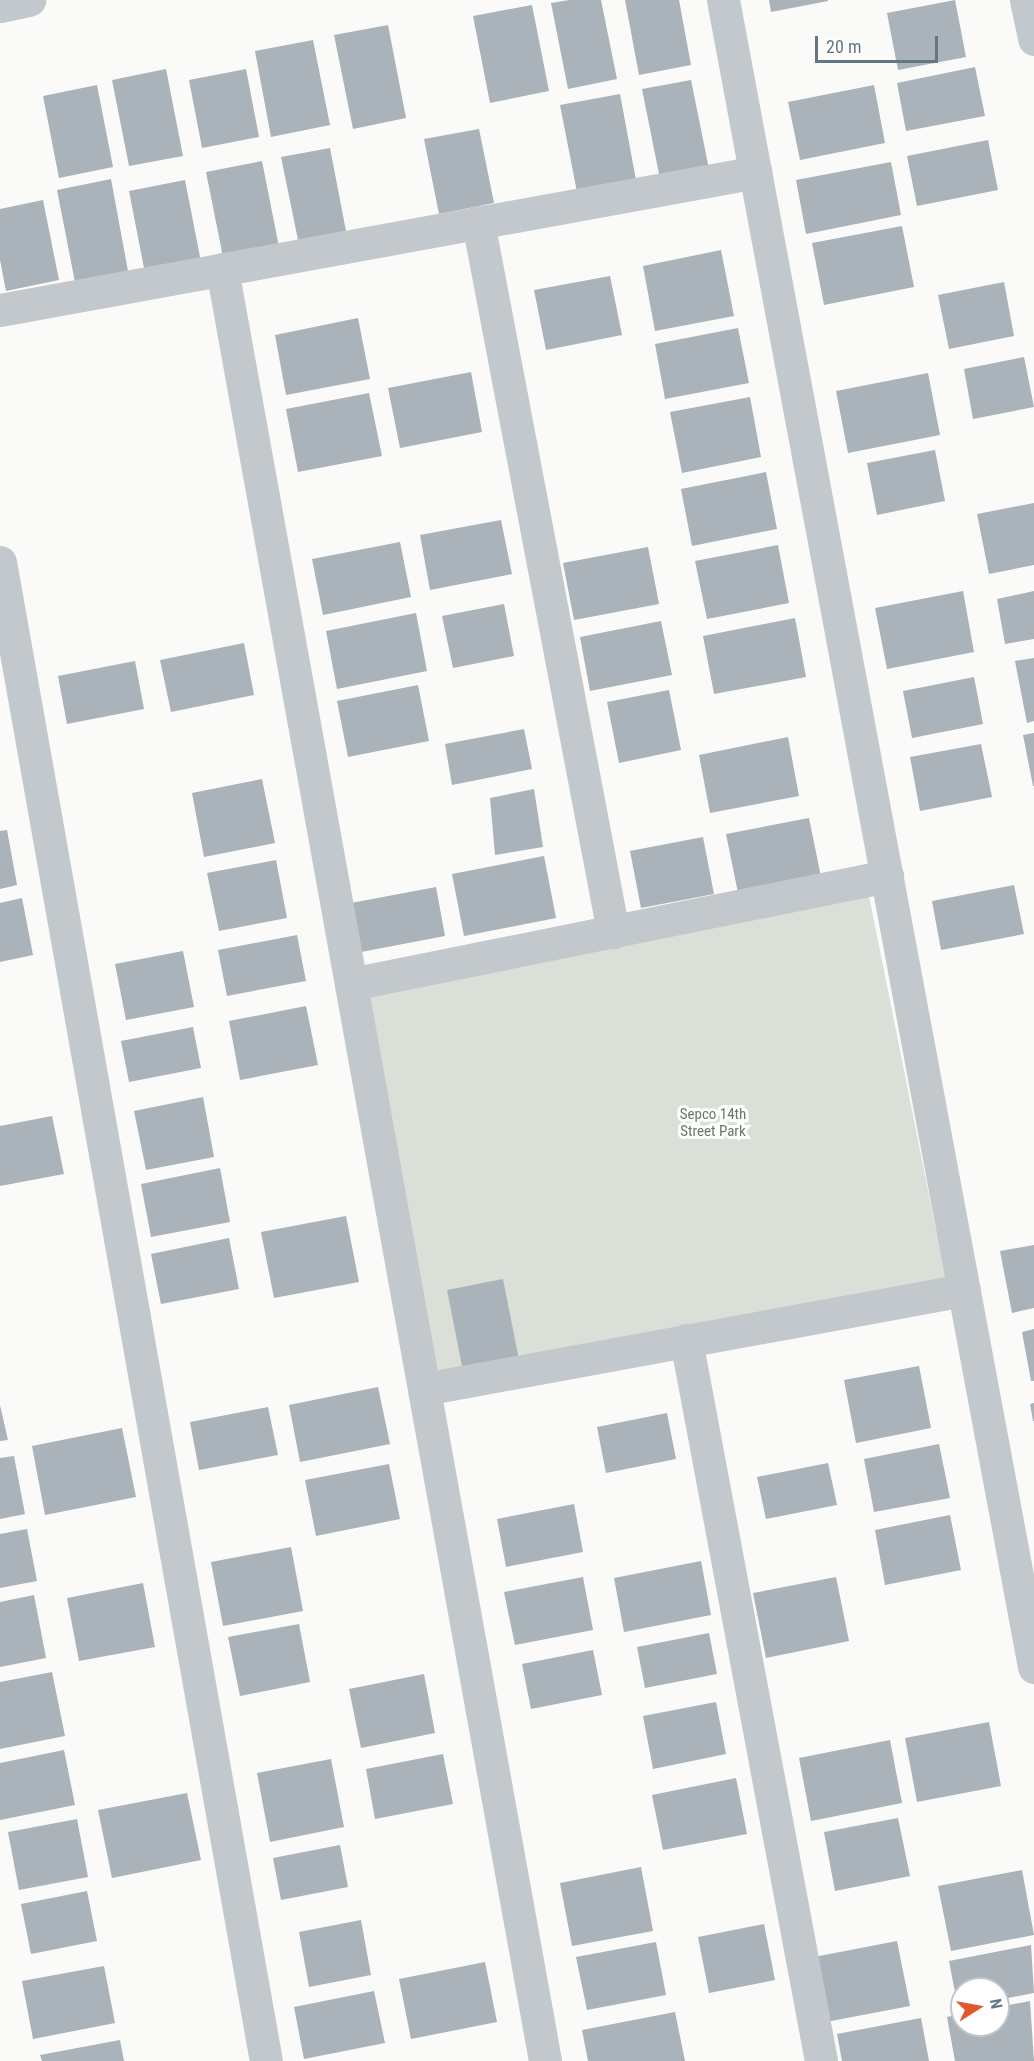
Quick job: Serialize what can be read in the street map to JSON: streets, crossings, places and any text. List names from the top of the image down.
{
  "parks": ["Sepco 14th Street Park"],
  "scale_bar": "20 m",
  "north": "right"
}
